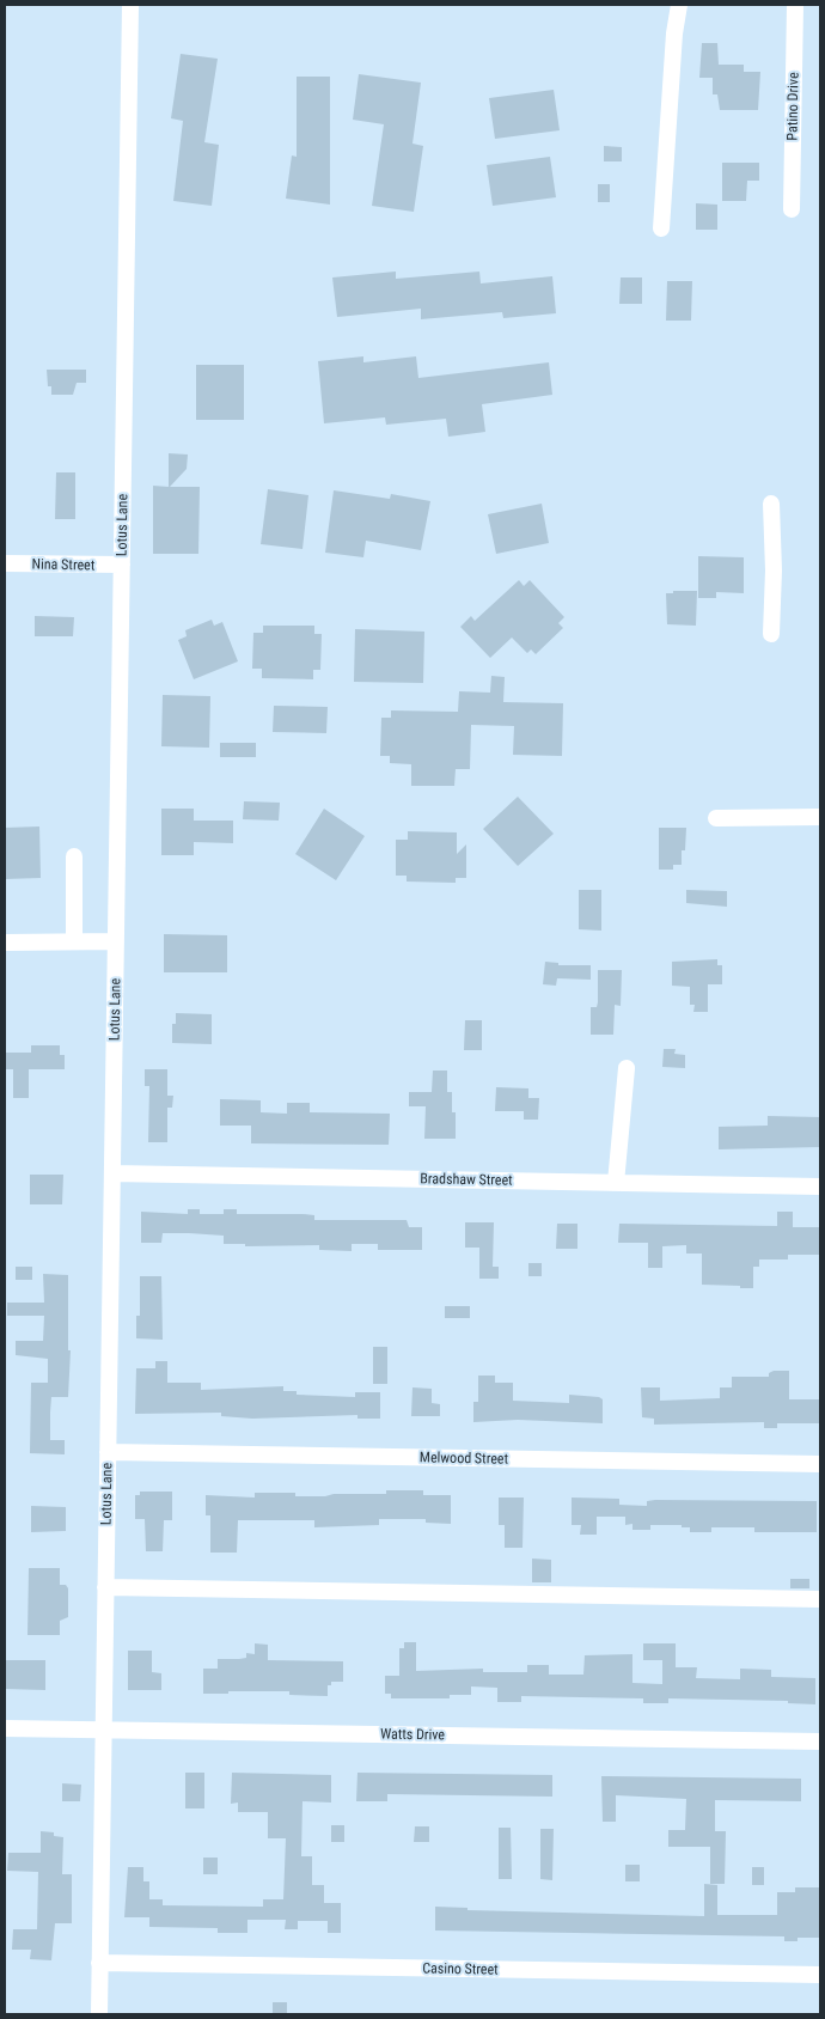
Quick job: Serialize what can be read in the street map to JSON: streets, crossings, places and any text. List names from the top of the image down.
{
  "streets": {
    "street": [
      "Patino Drive",
      "Lotus Lane",
      "Nina Street",
      "Bradshaw Street",
      "Melwood Street",
      "Watts Drive",
      "Casino Street"
    ]
  },
  "crossings": [
    ["Lotus Lane", "Nina Street"],
    ["Lotus Lane", "Bradshaw Street"],
    ["Lotus Lane", "Melwood Street"],
    ["Lotus Lane", "Watts Drive"],
    ["Lotus Lane", "Casino Street"]
  ]
}
